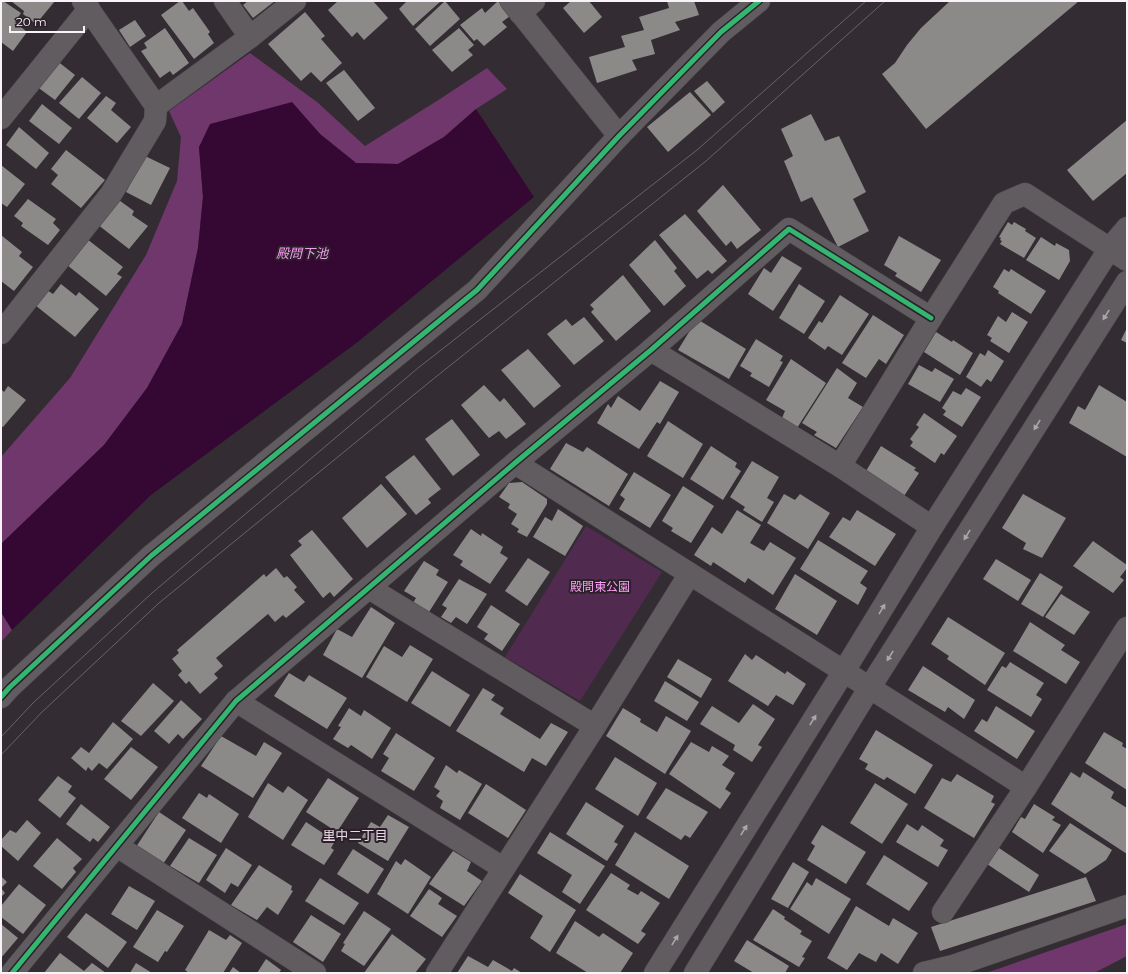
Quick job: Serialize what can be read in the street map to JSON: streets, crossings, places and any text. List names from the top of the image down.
{
  "districts": ["里中二丁目"],
  "water": ["殿問下池"],
  "parks": ["殿問東公園"],
  "scale_bar": "20 m"
}
